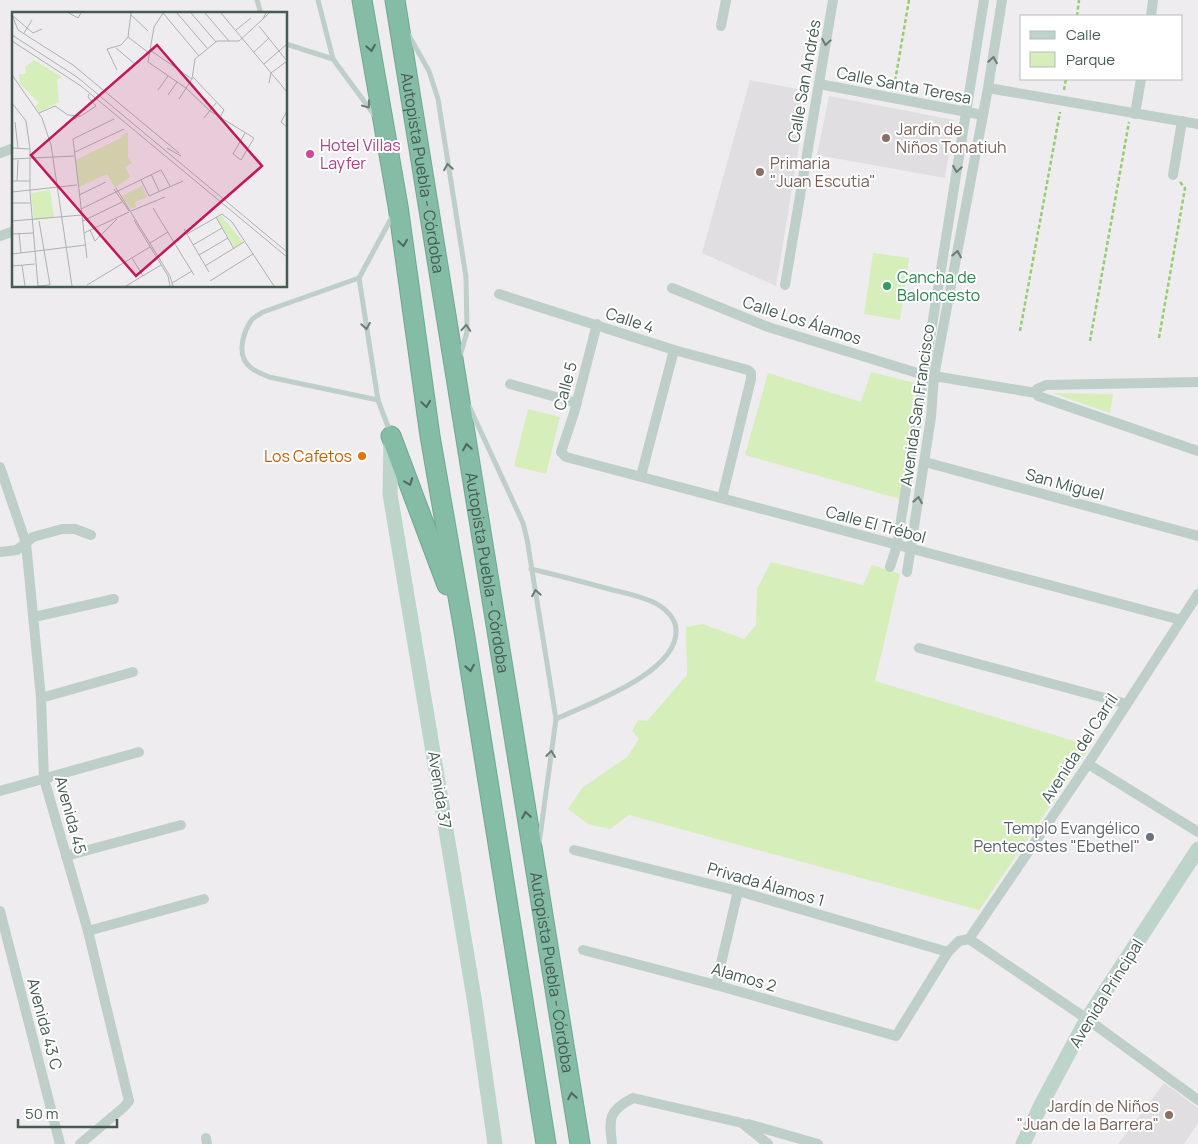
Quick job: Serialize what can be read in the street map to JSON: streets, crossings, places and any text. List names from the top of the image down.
{
  "streets": {
    "highway": ["Autopista Puebla - Córdoba"],
    "street": [
      "Calle San Andrés",
      "Calle Santa Teresa",
      "Calle 4",
      "Calle Los Álamos",
      "Calle 5",
      "Avenida San Francisco",
      "San Miguel",
      "Calle El Trébol",
      "Avenida del Carril",
      "Avenida 37",
      "Avenida 45",
      "Privada Álamos 1",
      "Alamos 2",
      "Avenida Principal",
      "Avenida 43 C"
    ]
  },
  "crossings": [
    ["Calle San Andrés", "Calle Santa Teresa"],
    ["Calle Santa Teresa", "Avenida San Francisco"],
    ["Calle 4", "Calle 5"],
    ["Calle 4", "Calle El Trébol"],
    ["Calle Los Álamos", "Avenida San Francisco"],
    ["Calle 5", "Calle El Trébol"],
    ["Avenida San Francisco", "San Miguel"],
    ["Avenida San Francisco", "Calle El Trébol"],
    ["Calle El Trébol", "Avenida del Carril"],
    ["Avenida del Carril", "Privada Álamos 1"],
    ["Avenida del Carril", "Alamos 2"]
  ],
  "places": [
    "Jardín de Niños Tonatiuh",
    "Hotel Villas Layfer",
    "Primaria \"Juan Escutia\"",
    "Cancha de Baloncesto",
    "Los Cafetos",
    "Templo Evangélico Pentecostes \"Ebethel\"",
    "Jardín de Niños \"Juan de la Barrera\""
  ],
  "legend": ["Calle", "Parque"],
  "scale_bar": "50 m"
}
